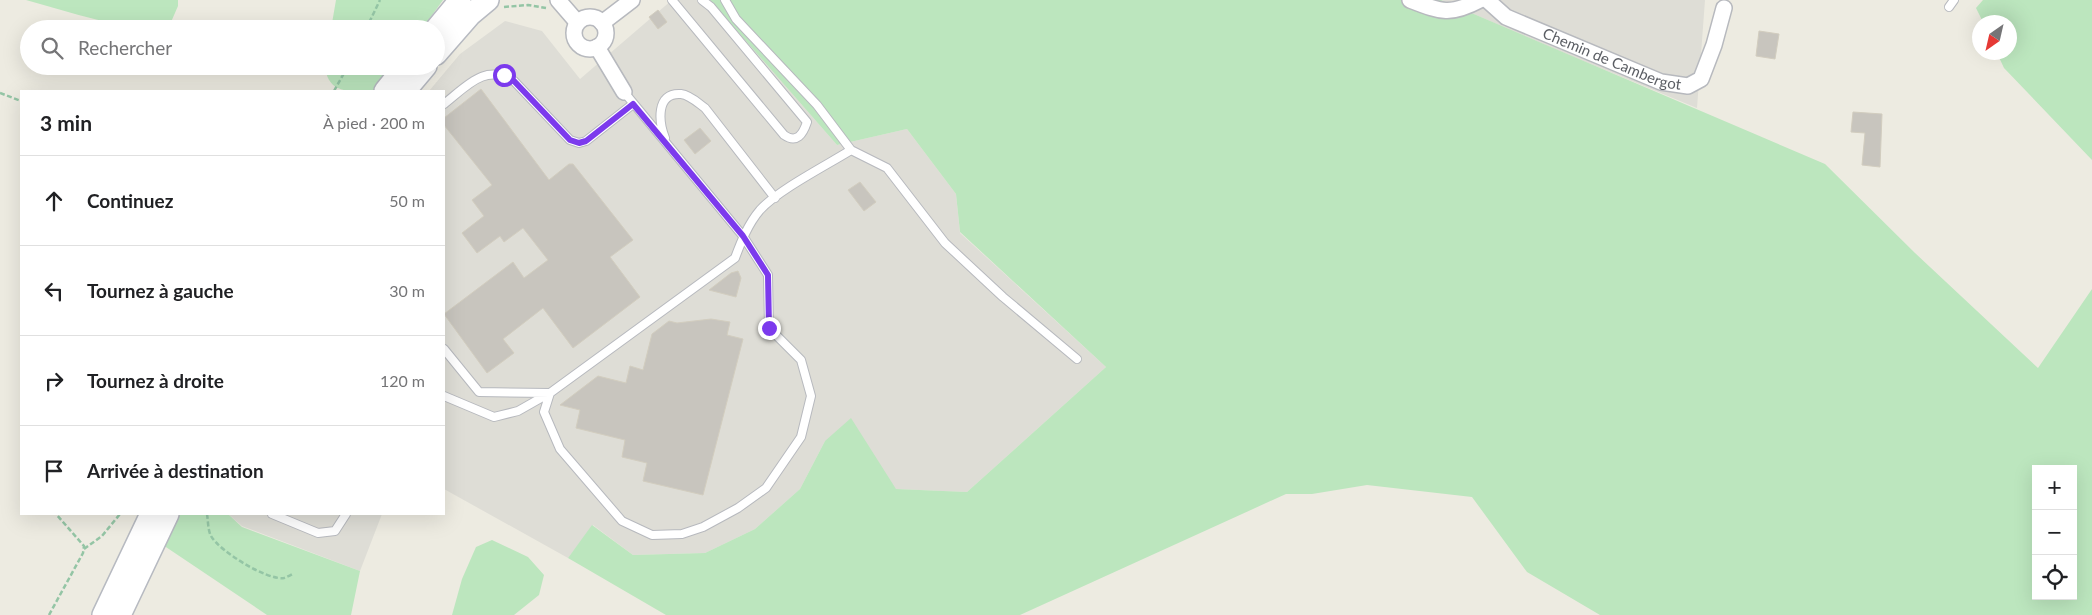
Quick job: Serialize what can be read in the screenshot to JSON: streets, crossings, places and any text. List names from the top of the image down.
{
  "streets": {
    "street": ["Chemin de Cambergot"]
  },
  "north": "bottom left",
  "page": {
    "search": "Rechercher",
    "heading": ["3 min", "À pied · 200 m"],
    "list": [
      ["Continuez", "50 m"],
      ["Tournez à gauche", "30 m"],
      ["Tournez à droite", "120 m"],
      "Arrivée à destination"
    ],
    "map_buttons": ["+", "−"]
  }
}
